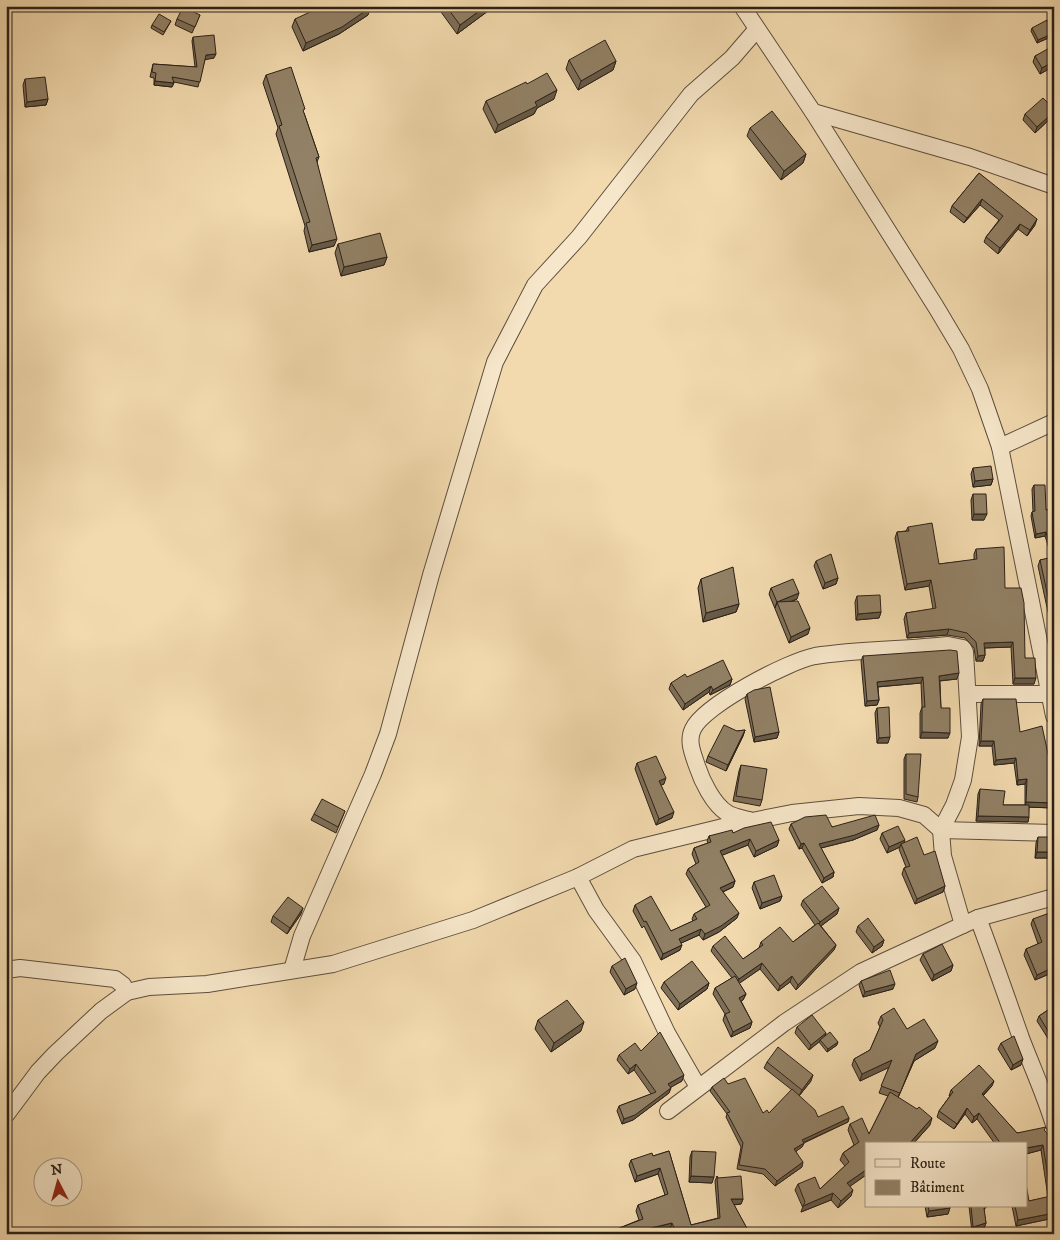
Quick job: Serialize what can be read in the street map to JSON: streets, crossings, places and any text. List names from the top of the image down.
{
  "legend": ["Route", "Bâtiment"],
  "north": "top"
}
